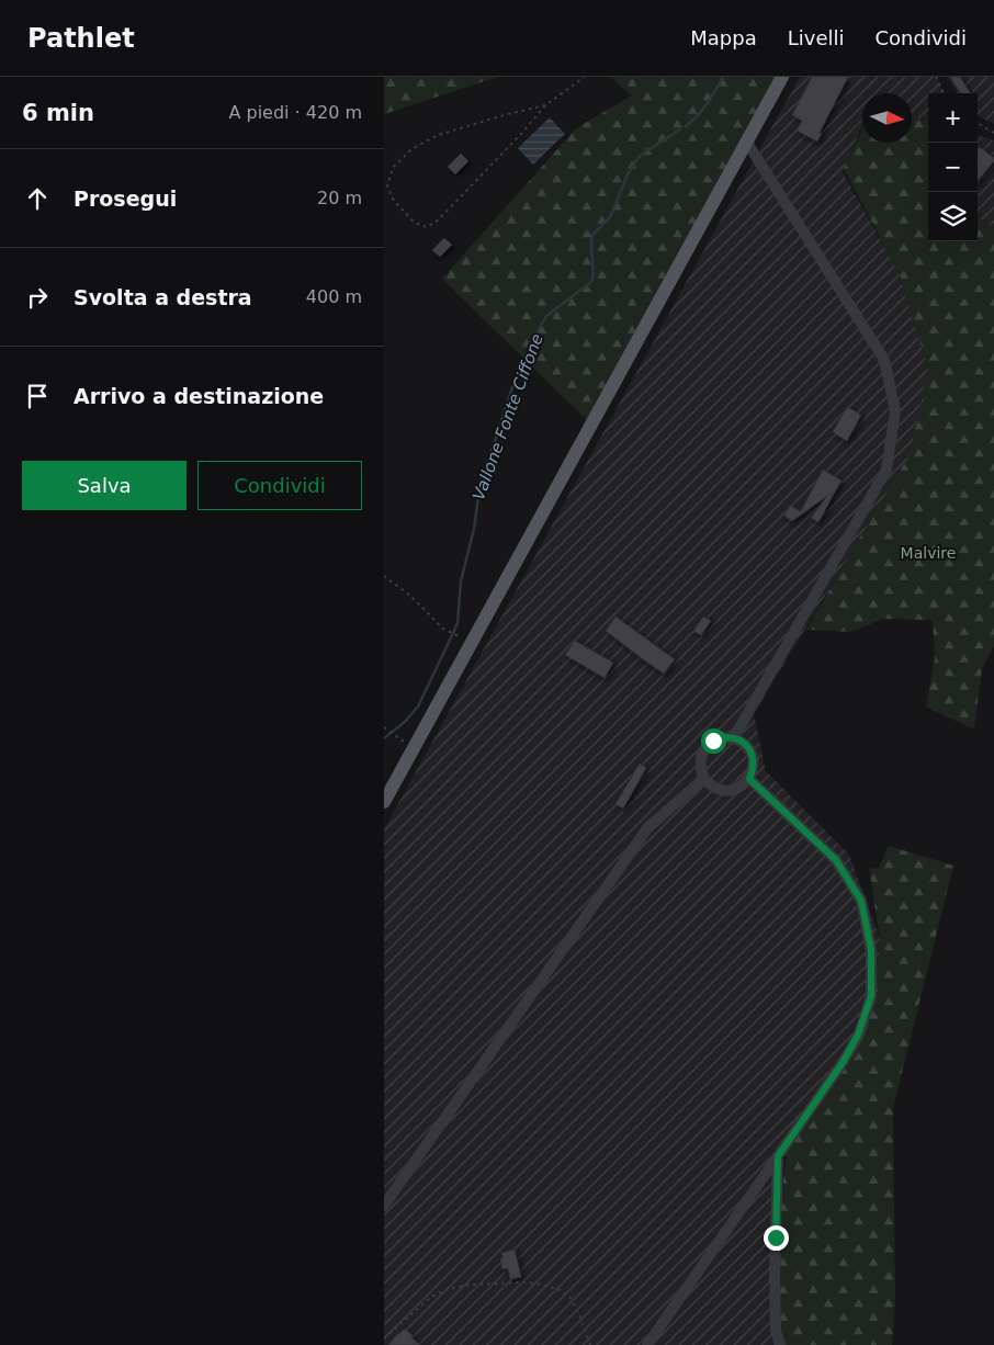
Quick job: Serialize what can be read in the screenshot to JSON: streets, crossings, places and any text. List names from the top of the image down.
{
  "water": ["Vallone Fonte Ciffone"],
  "parks": ["Malvire"],
  "north": "right",
  "page": {
    "header": "Pathlet",
    "nav": ["Mappa", "Livelli", "Condividi"],
    "heading": ["6 min", "A piedi · 420 m"],
    "map_buttons": ["+", "−"],
    "list": [
      ["Prosegui", "20 m"],
      ["Svolta a destra", "400 m"],
      "Arrivo a destinazione"
    ],
    "buttons": ["Salva", "Condividi"]
  }
}
